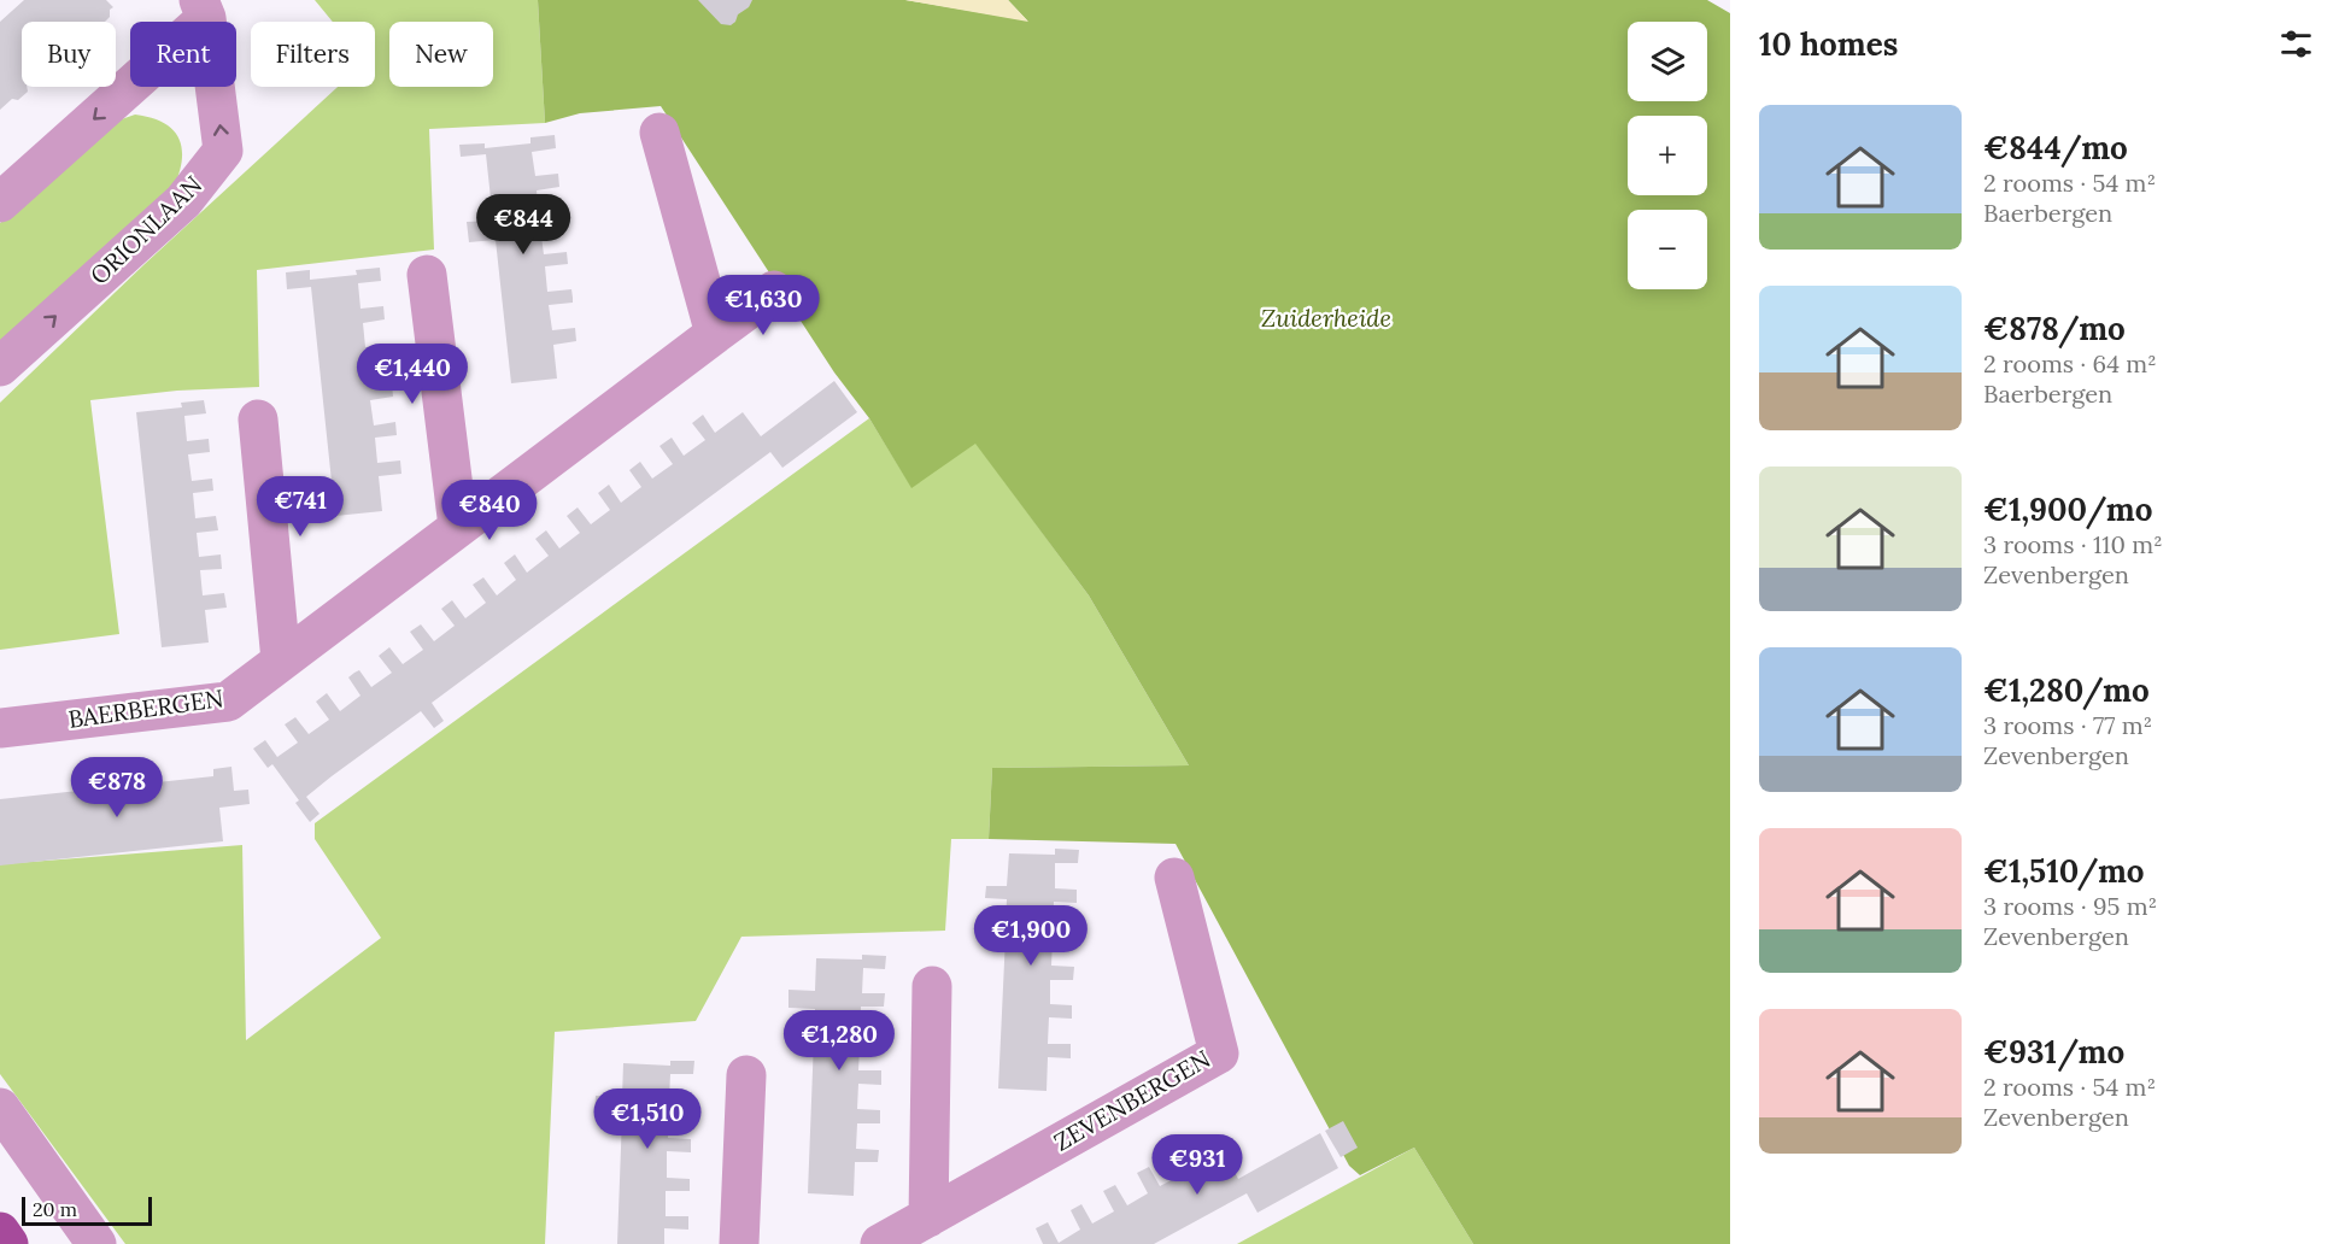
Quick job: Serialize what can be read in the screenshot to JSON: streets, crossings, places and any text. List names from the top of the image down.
{
  "streets": {
    "street": ["ORIONLAAN", "BAERBERGEN", "ZEVENBERGEN"]
  },
  "parks": ["Zuiderheide"],
  "scale_bar": "20 m",
  "page": {
    "heading": "10 homes",
    "map_buttons": ["+", "−"],
    "chip": [
      "Buy",
      "Rent",
      "Filters",
      "New"
    ],
    "list": [
      {
        "name": "€844/mo",
        "note": "2 rooms · 54 m² · Baerbergen"
      },
      {
        "name": "€878/mo",
        "note": "2 rooms · 64 m² · Baerbergen"
      },
      {
        "name": "€1,900/mo",
        "note": "3 rooms · 110 m² · Zevenbergen"
      },
      {
        "name": "€1,280/mo",
        "note": "3 rooms · 77 m² · Zevenbergen"
      },
      {
        "name": "€1,510/mo",
        "note": "3 rooms · 95 m² · Zevenbergen"
      },
      {
        "name": "€931/mo",
        "note": "2 rooms · 54 m² · Zevenbergen"
      }
    ],
    "price": [
      "€844",
      "€1,630",
      "€1,440",
      "€741",
      "€840",
      "€878",
      "€1,900",
      "€1,280",
      "€1,510",
      "€931"
    ],
    "scale": "20 m"
  }
}
